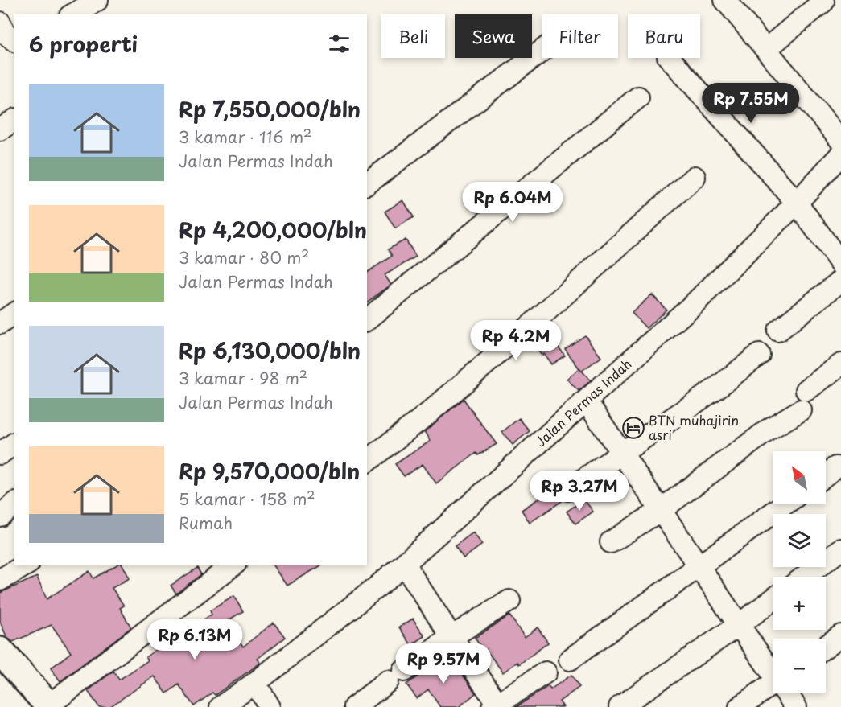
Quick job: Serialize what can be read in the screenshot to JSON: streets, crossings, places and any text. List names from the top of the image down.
{
  "streets": {
    "street": ["Jalan Permas Indah"]
  },
  "places": {
    "hotel": ["BTN muhajirin asri"]
  },
  "north": "top left",
  "page": {
    "chip": [
      "Beli",
      "Sewa",
      "Filter",
      "Baru"
    ],
    "heading": "6 properti",
    "list": [
      {
        "name": "Rp 7,550,000/bln",
        "note": "3 kamar · 116 m² · Jalan Permas Indah"
      },
      {
        "name": "Rp 4,200,000/bln",
        "note": "3 kamar · 80 m² · Jalan Permas Indah"
      },
      {
        "name": "Rp 6,130,000/bln",
        "note": "3 kamar · 98 m² · Jalan Permas Indah"
      },
      {
        "name": "Rp 9,570,000/bln",
        "note": "5 kamar · 158 m² · Rumah"
      }
    ],
    "price": [
      "Rp 7.55M",
      "Rp 6.04M",
      "Rp 4.2M",
      "Rp 3.27M",
      "Rp 6.13M",
      "Rp 9.57M"
    ],
    "map_buttons": ["+", "−"]
  }
}
